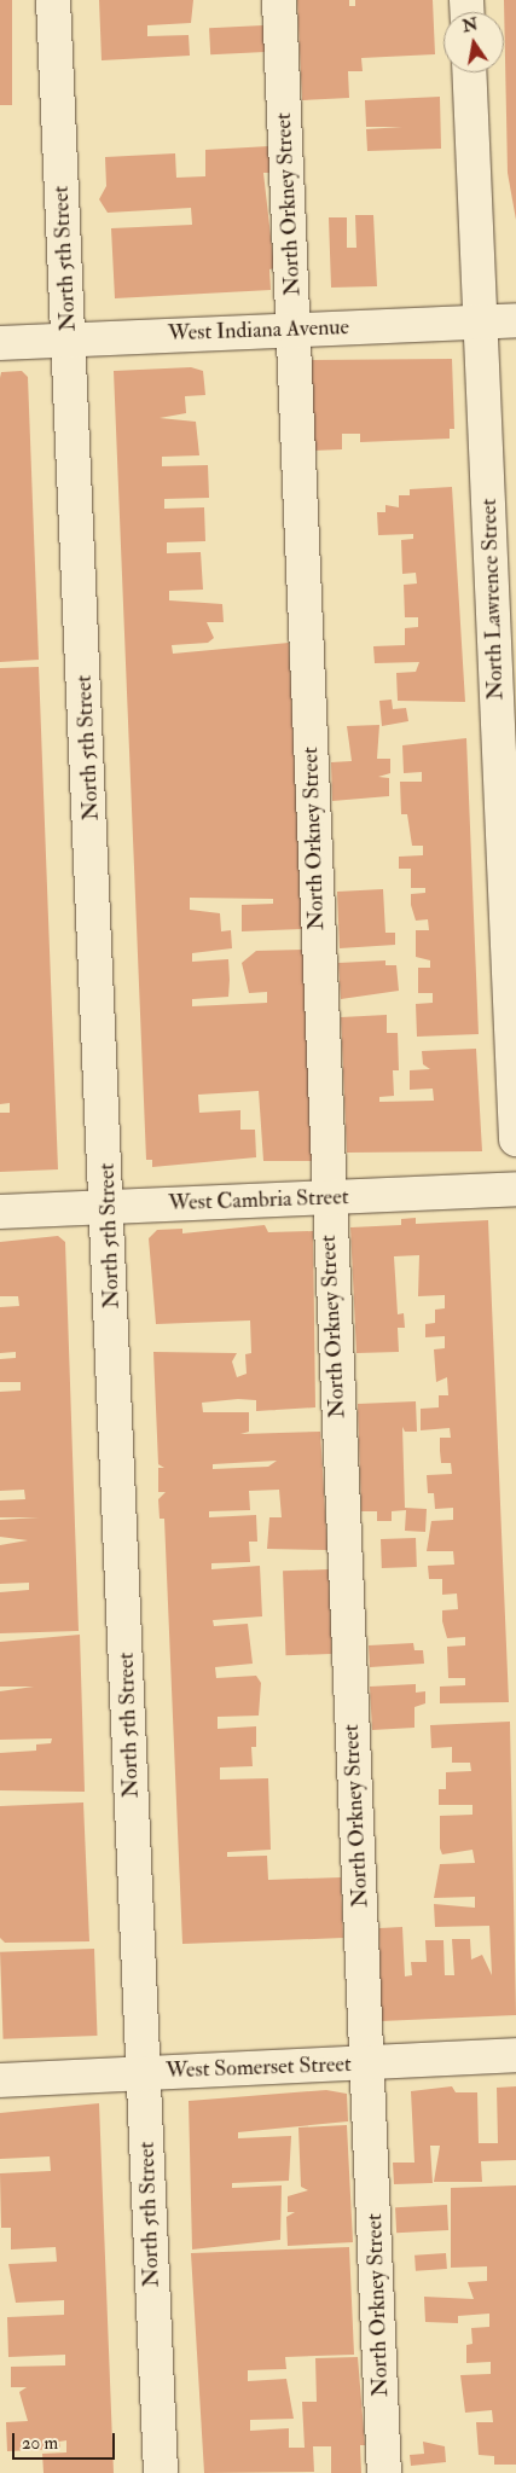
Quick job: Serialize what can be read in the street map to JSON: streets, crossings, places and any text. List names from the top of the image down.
{
  "streets": {
    "street": [
      "North Orkney Street",
      "North 5th Street",
      "West Indiana Avenue",
      "North Lawrence Street",
      "West Cambria Street",
      "West Somerset Street"
    ]
  },
  "crossings": [
    ["North Orkney Street", "West Indiana Avenue"],
    ["North Orkney Street", "West Cambria Street"],
    ["North Orkney Street", "West Somerset Street"],
    ["North 5th Street", "West Indiana Avenue"],
    ["North 5th Street", "West Cambria Street"],
    ["North 5th Street", "West Somerset Street"],
    ["West Indiana Avenue", "North Lawrence Street"]
  ],
  "scale_bar": "20 m",
  "north": "top"
}
